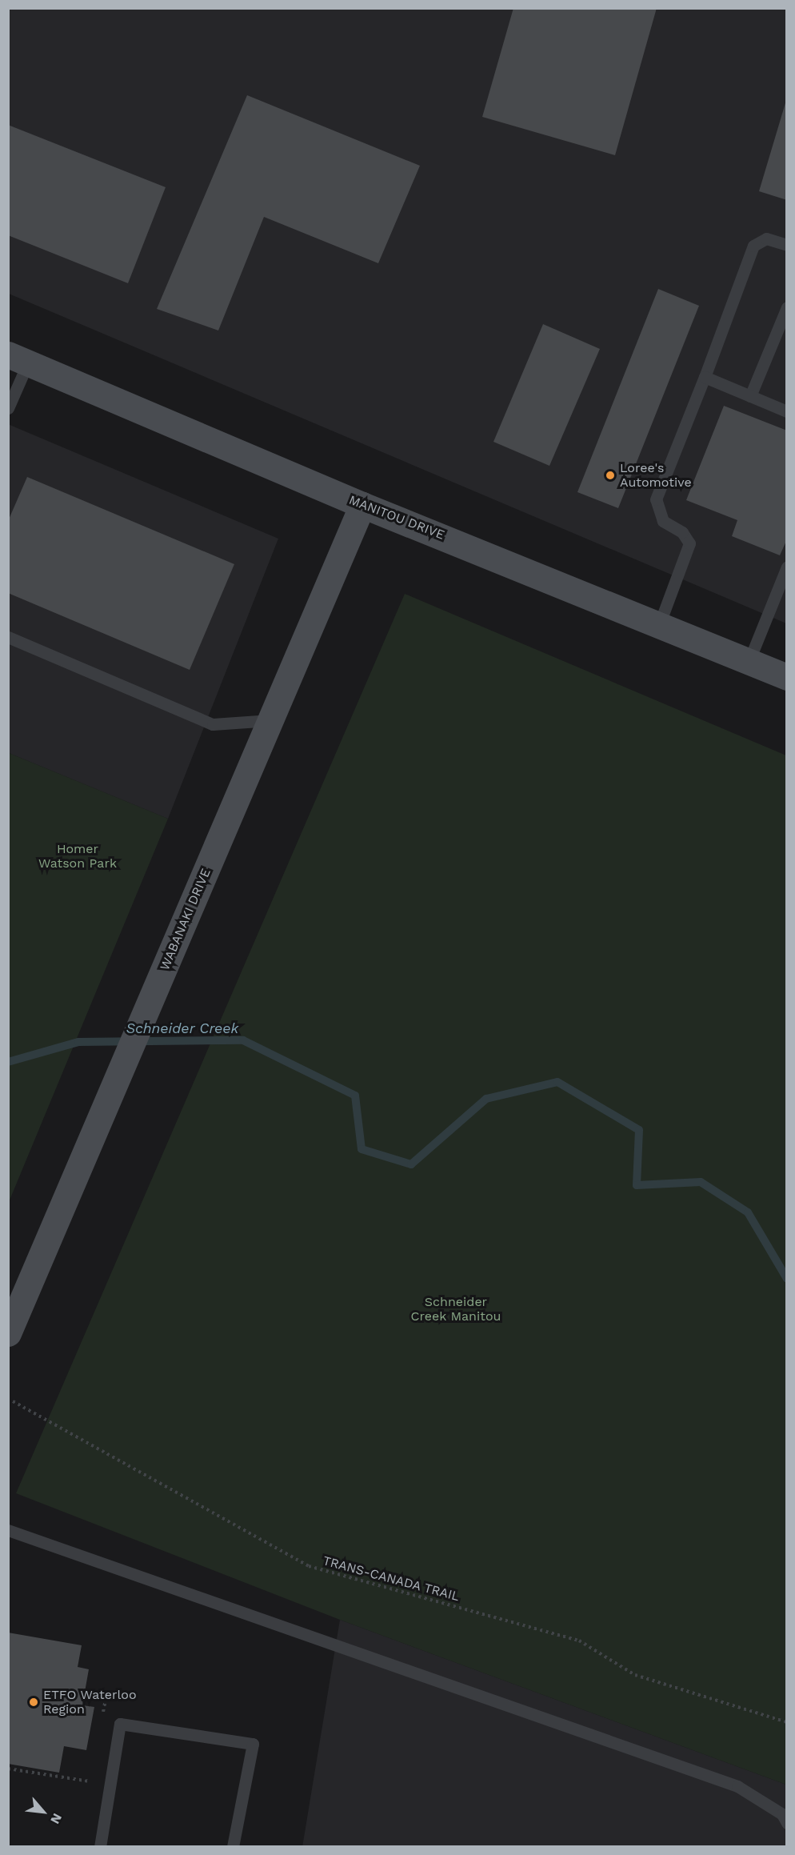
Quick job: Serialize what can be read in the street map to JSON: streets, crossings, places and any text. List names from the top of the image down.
{
  "streets": {
    "street": ["MANITOU DRIVE", "WABANAKI DRIVE"],
    "path": ["TRANS-CANADA TRAIL"]
  },
  "crossings": [
    ["MANITOU DRIVE", "WABANAKI DRIVE"]
  ],
  "water": ["Schneider Creek"],
  "parks": ["Homer Watson Park", "Schneider Creek Manitou"],
  "places": ["Loree's Automotive", "ETFO Waterloo Region"],
  "north": "bottom right"
}
